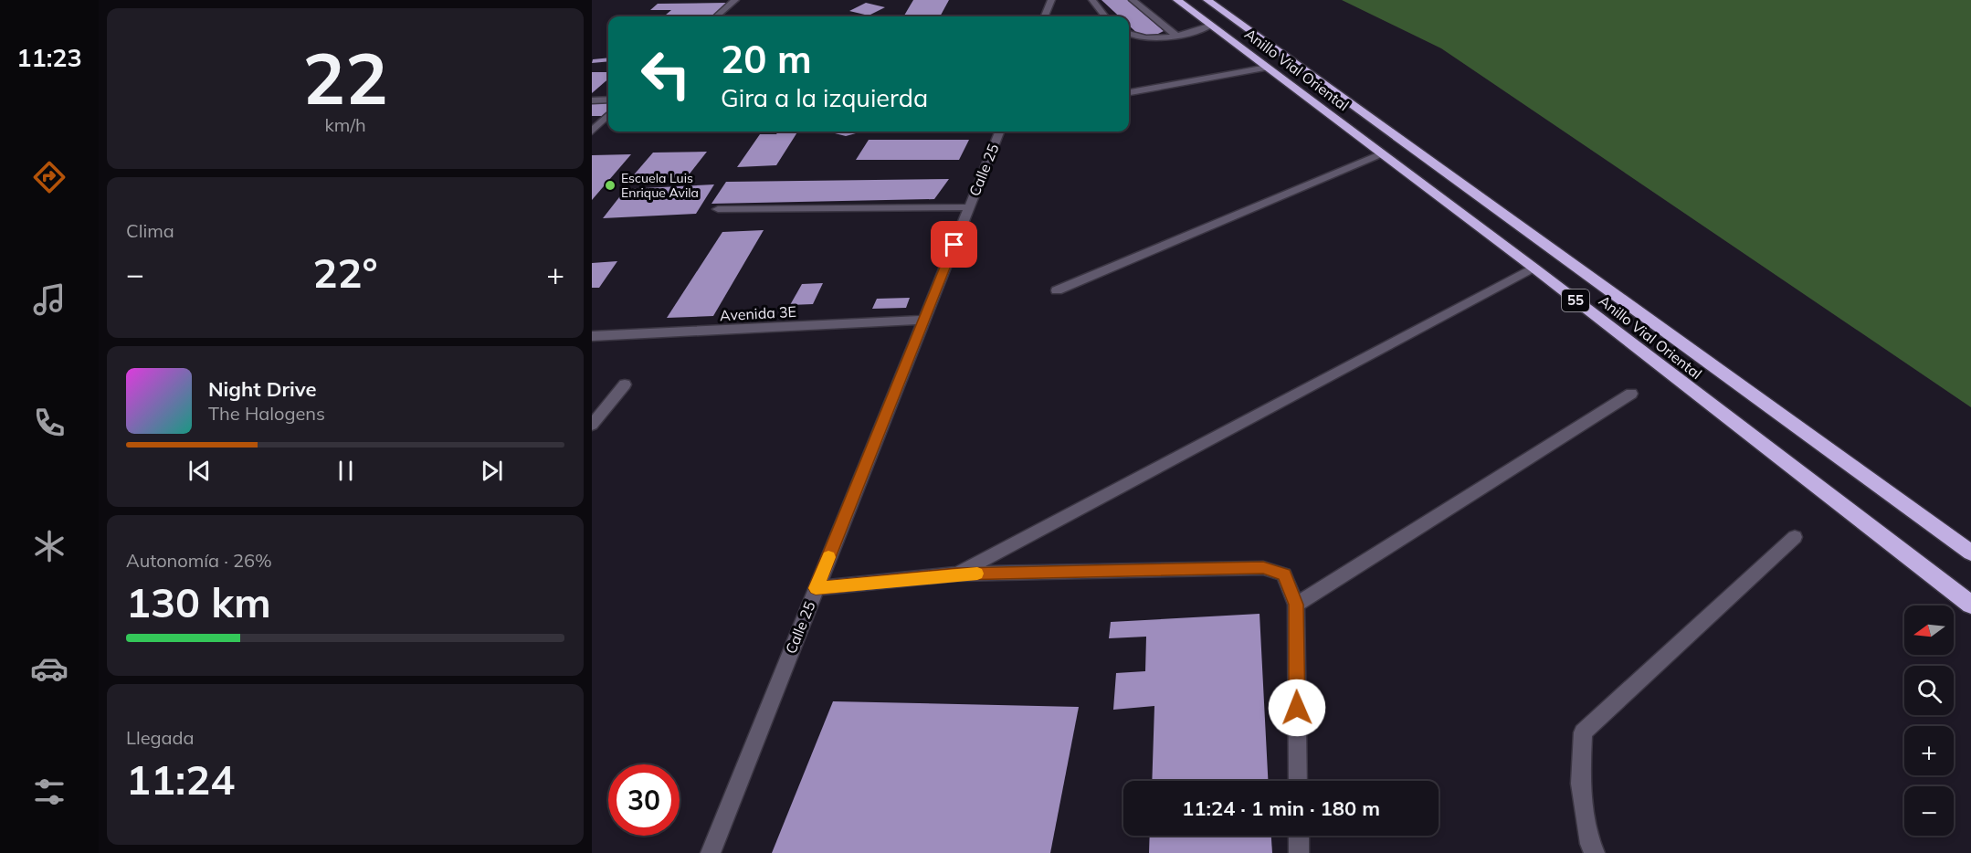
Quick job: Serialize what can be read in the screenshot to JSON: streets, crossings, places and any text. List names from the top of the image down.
{
  "streets": {
    "highway": ["Anillo Vial Oriental", "55"],
    "street": ["Calle 25", "Avenida 3E"]
  },
  "crossings": [
    ["Calle 25", "Avenida 3E"]
  ],
  "places": ["Escuela Luis Enrique Avila"],
  "north": "left",
  "page": {
    "tabs": "11:23",
    "tile": [
      ["22", "km/h"],
      "Clima",
      ["Autonomía · 26%", "130 km"],
      ["Llegada", "11:24"]
    ],
    "turn": ["20 m", "Gira a la izquierda"],
    "heat": ["−", "22°", "+"],
    "song": ["Night Drive", "The Halogens"],
    "map_buttons": ["+", "−"],
    "limit": "30",
    "trip": "11:24 · 1 min · 180 m"
  }
}
